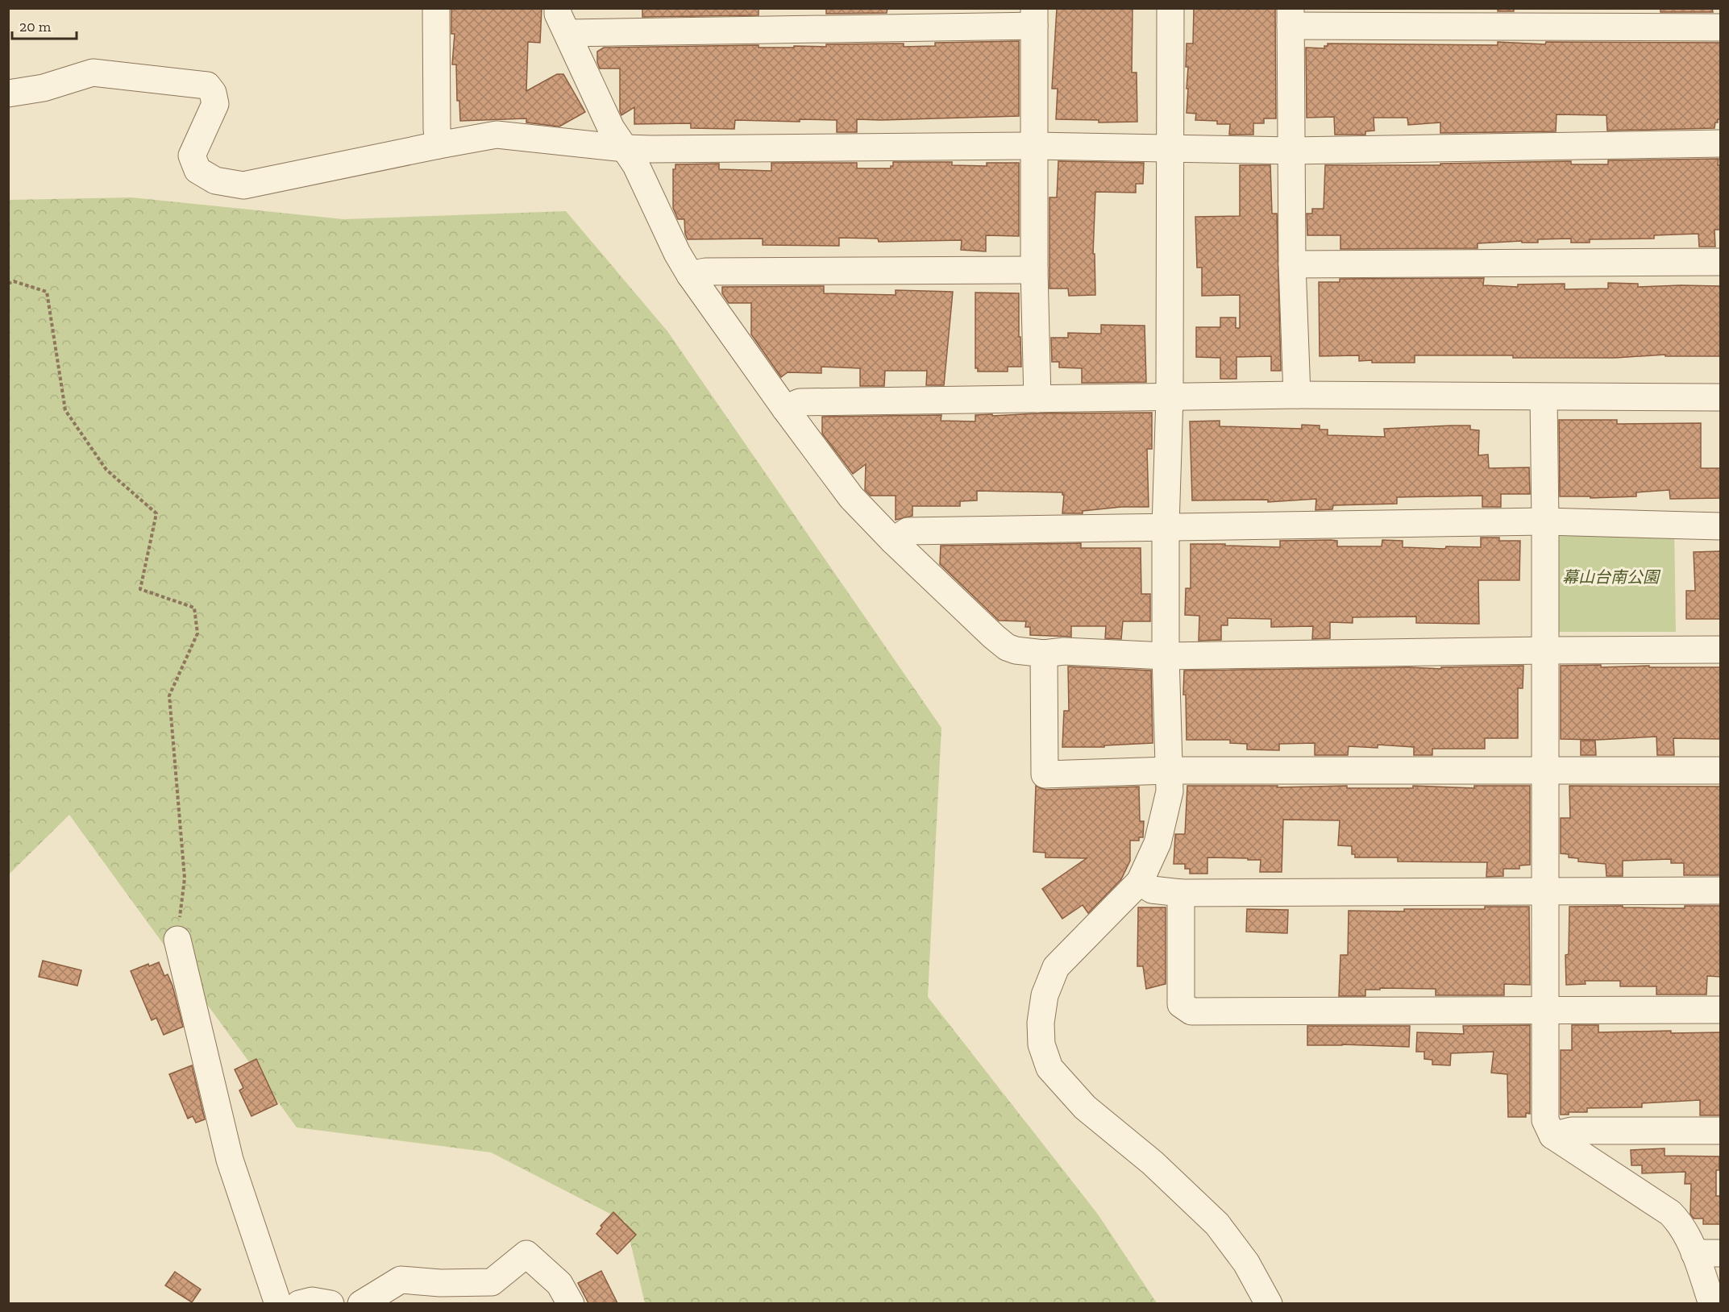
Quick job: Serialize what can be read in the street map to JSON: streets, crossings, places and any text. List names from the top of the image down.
{
  "parks": ["幕山台南公園"],
  "scale_bar": "20 m"
}
